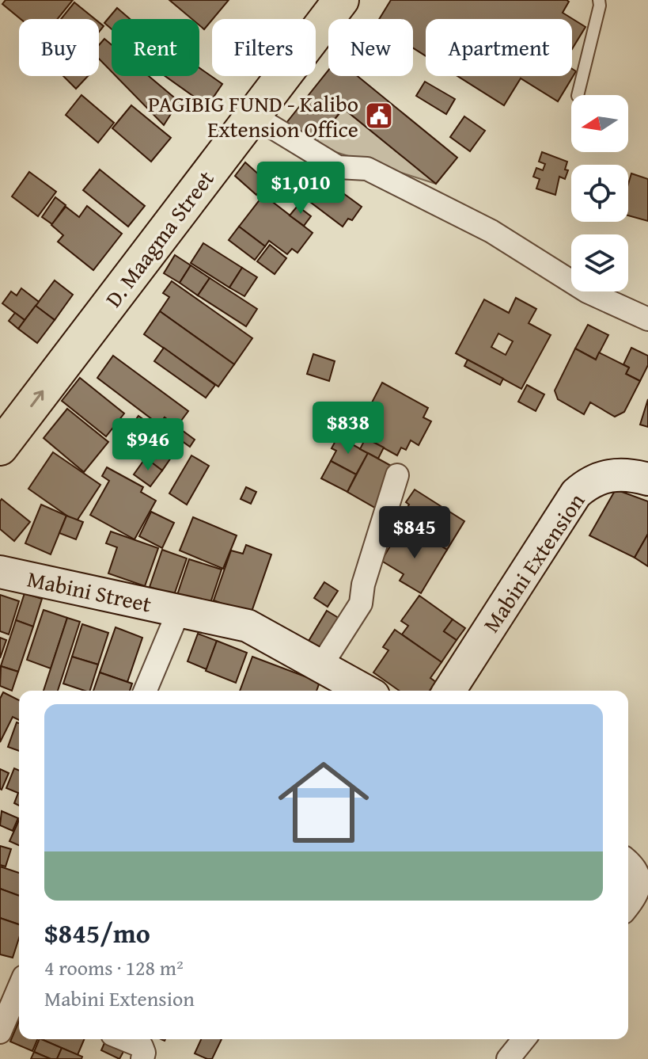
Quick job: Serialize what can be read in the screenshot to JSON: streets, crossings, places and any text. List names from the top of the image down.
{
  "streets": {
    "main road": ["D. Maagma Street"],
    "street": ["Mabini Extension", "Mabini Street"]
  },
  "places": {
    "public building": ["PAGIBIG FUND - Kalibo Extension Office"]
  },
  "north": "left",
  "page": {
    "chip": [
      "Buy",
      "Rent",
      "Filters",
      "New",
      "Apartment"
    ],
    "price": [
      "$1,010",
      "$838",
      "$946",
      "$845"
    ],
    "list": [
      {
        "name": "$845/mo",
        "note": "4 rooms · 128 m² · Mabini Extension"
      }
    ]
  }
}
